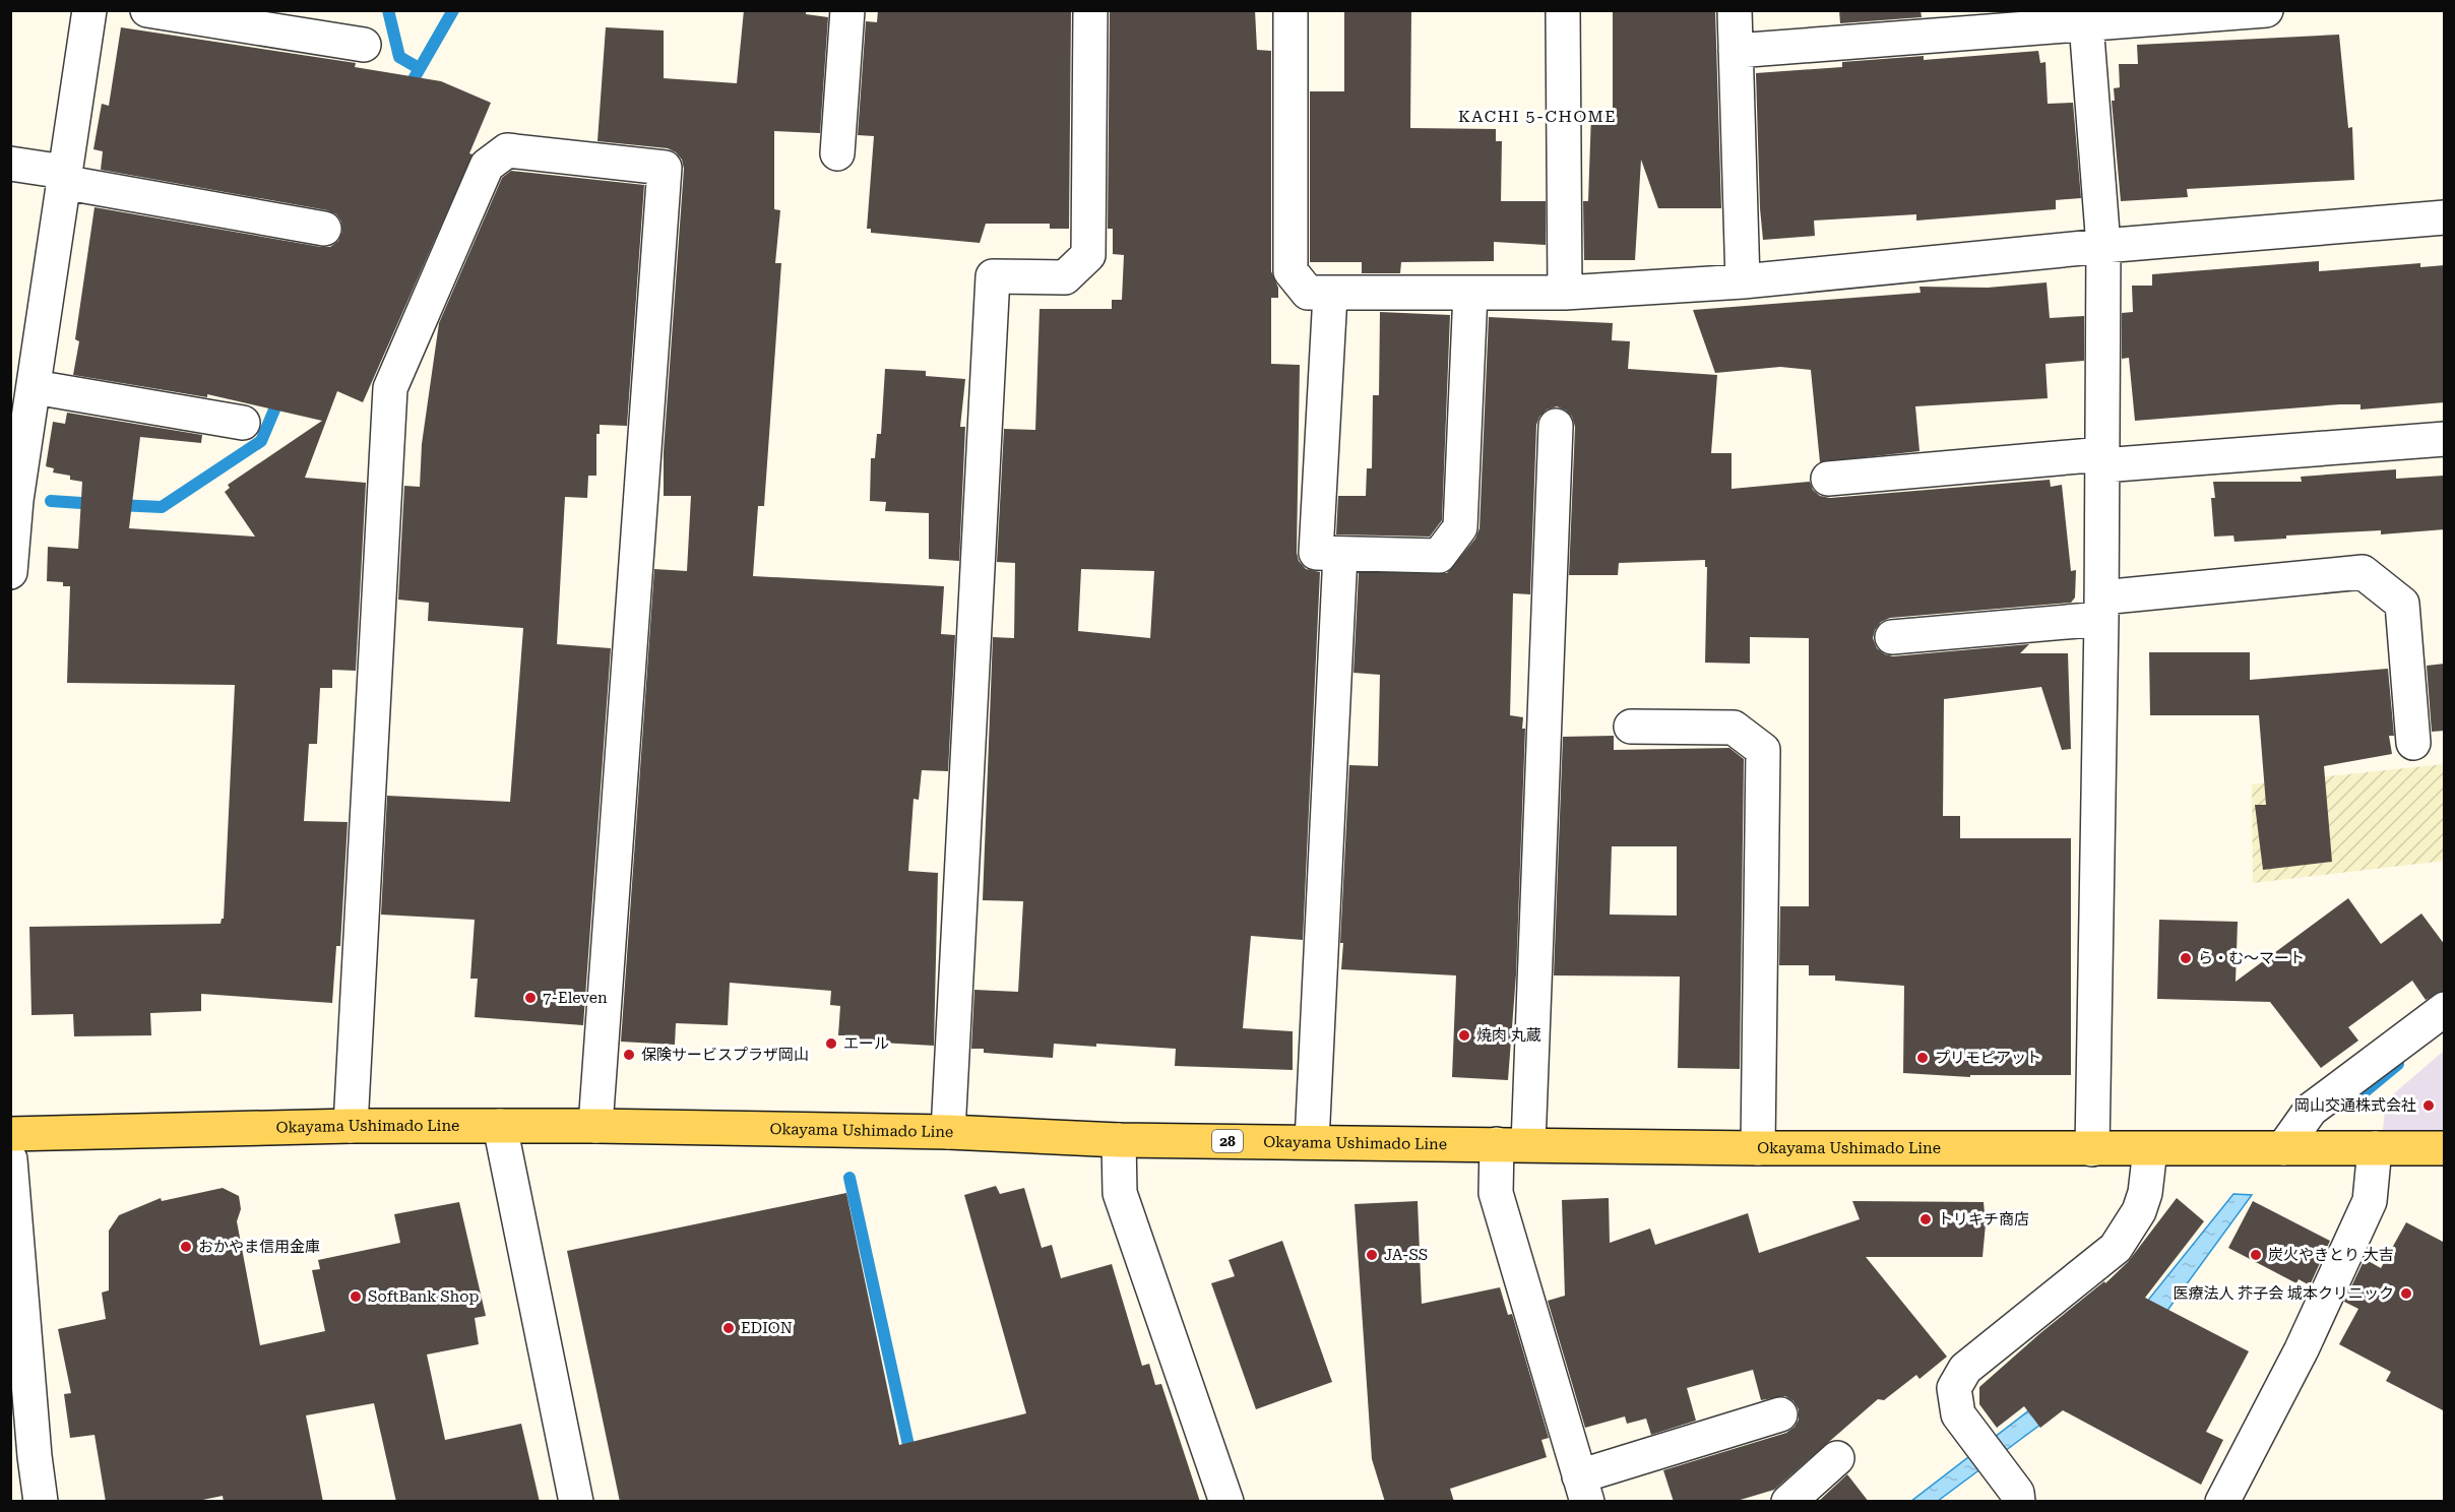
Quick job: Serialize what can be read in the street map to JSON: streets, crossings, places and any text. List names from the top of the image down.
{
  "streets": {
    "main road": ["Okayama Ushimado Line", "28"]
  },
  "districts": ["KACHI 5-CHOME"],
  "places": [
    "ら・む〜マート",
    "7-Eleven",
    "焼肉 丸蔵",
    "エール",
    "保険サービスプラザ岡山",
    "プリモピアット",
    "岡山交通株式会社",
    "トリキチ商店",
    "おかやま信用金庫",
    "JA-SS",
    "炭火やきとり 大吉",
    "医療法人 芥子会 城本クリニック",
    "SoftBank Shop",
    "EDION"
  ]
}
